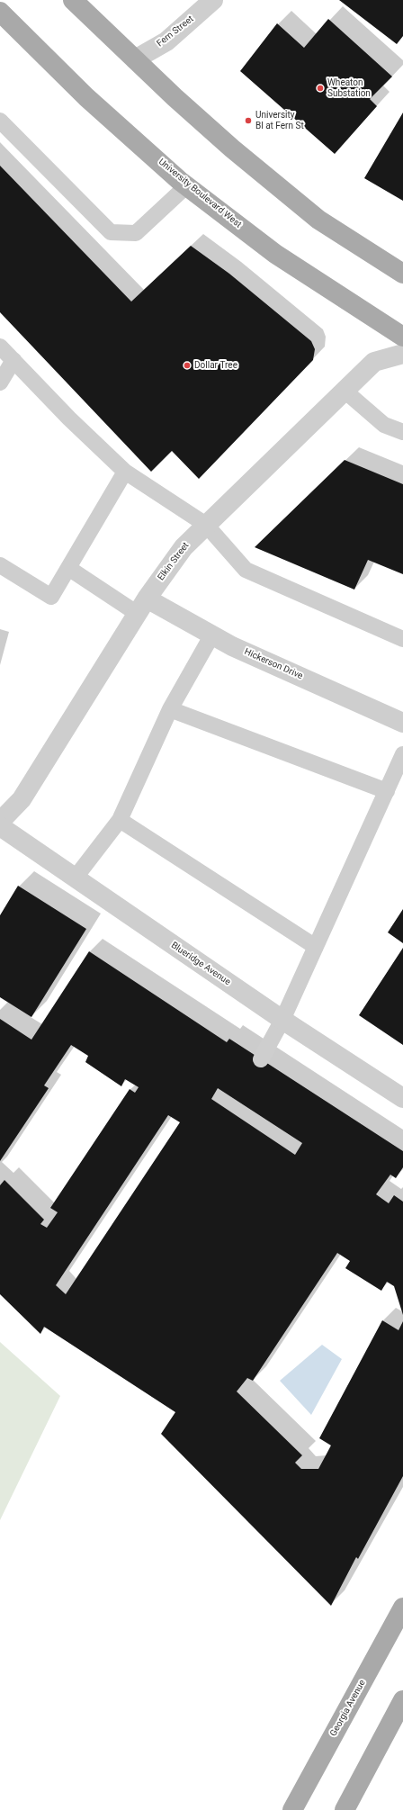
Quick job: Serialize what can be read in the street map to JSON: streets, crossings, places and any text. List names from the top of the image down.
{
  "streets": {
    "main road": ["University Boulevard West", "Georgia Avenue"],
    "street": [
      "Fern Street",
      "Elkin Street",
      "Hickerson Drive",
      "Blueridge Avenue"
    ]
  },
  "crossings": [
    ["Elkin Street", "Hickerson Drive"]
  ],
  "places": ["Wheaton Substation", "University Bl at Fern St", "Dollar Tree"]
}
